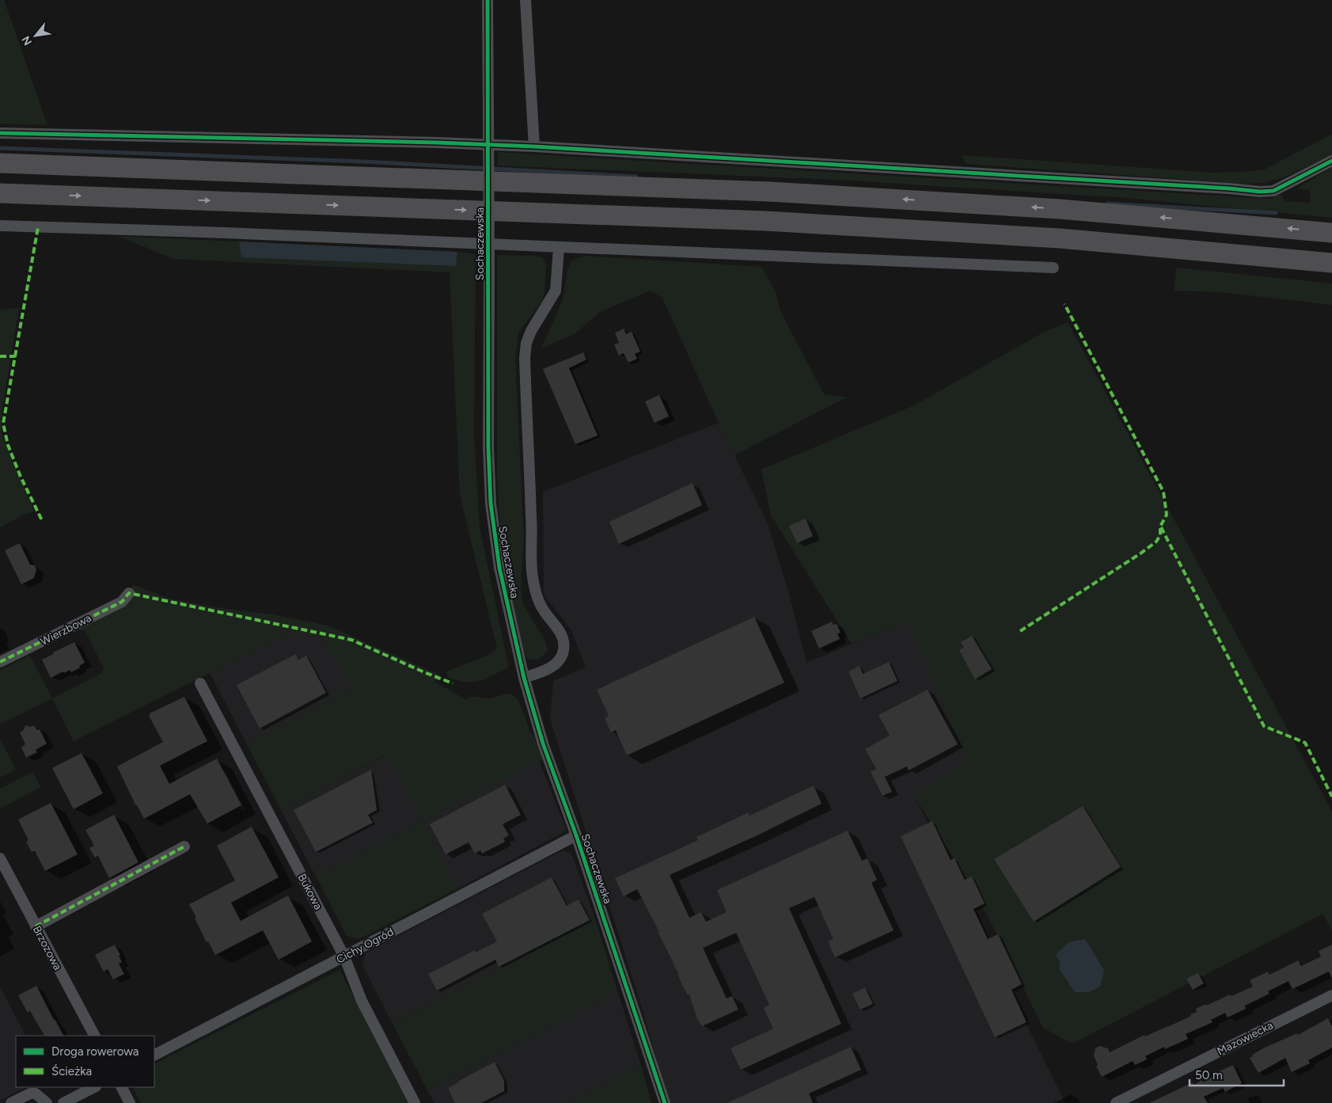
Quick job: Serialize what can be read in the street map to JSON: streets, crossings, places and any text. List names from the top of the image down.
{
  "streets": {
    "street": [
      "Sochaczewska",
      "Wierzbowa",
      "Bukowa",
      "Cichy Ogród",
      "Brzozowa",
      "Mazowiecka"
    ]
  },
  "crossings": [
    ["Sochaczewska", "Cichy Ogród"],
    ["Bukowa", "Cichy Ogród"]
  ],
  "legend": ["Droga rowerowa", "Ścieżka"],
  "scale_bar": "50 m",
  "north": "bottom left"
}
